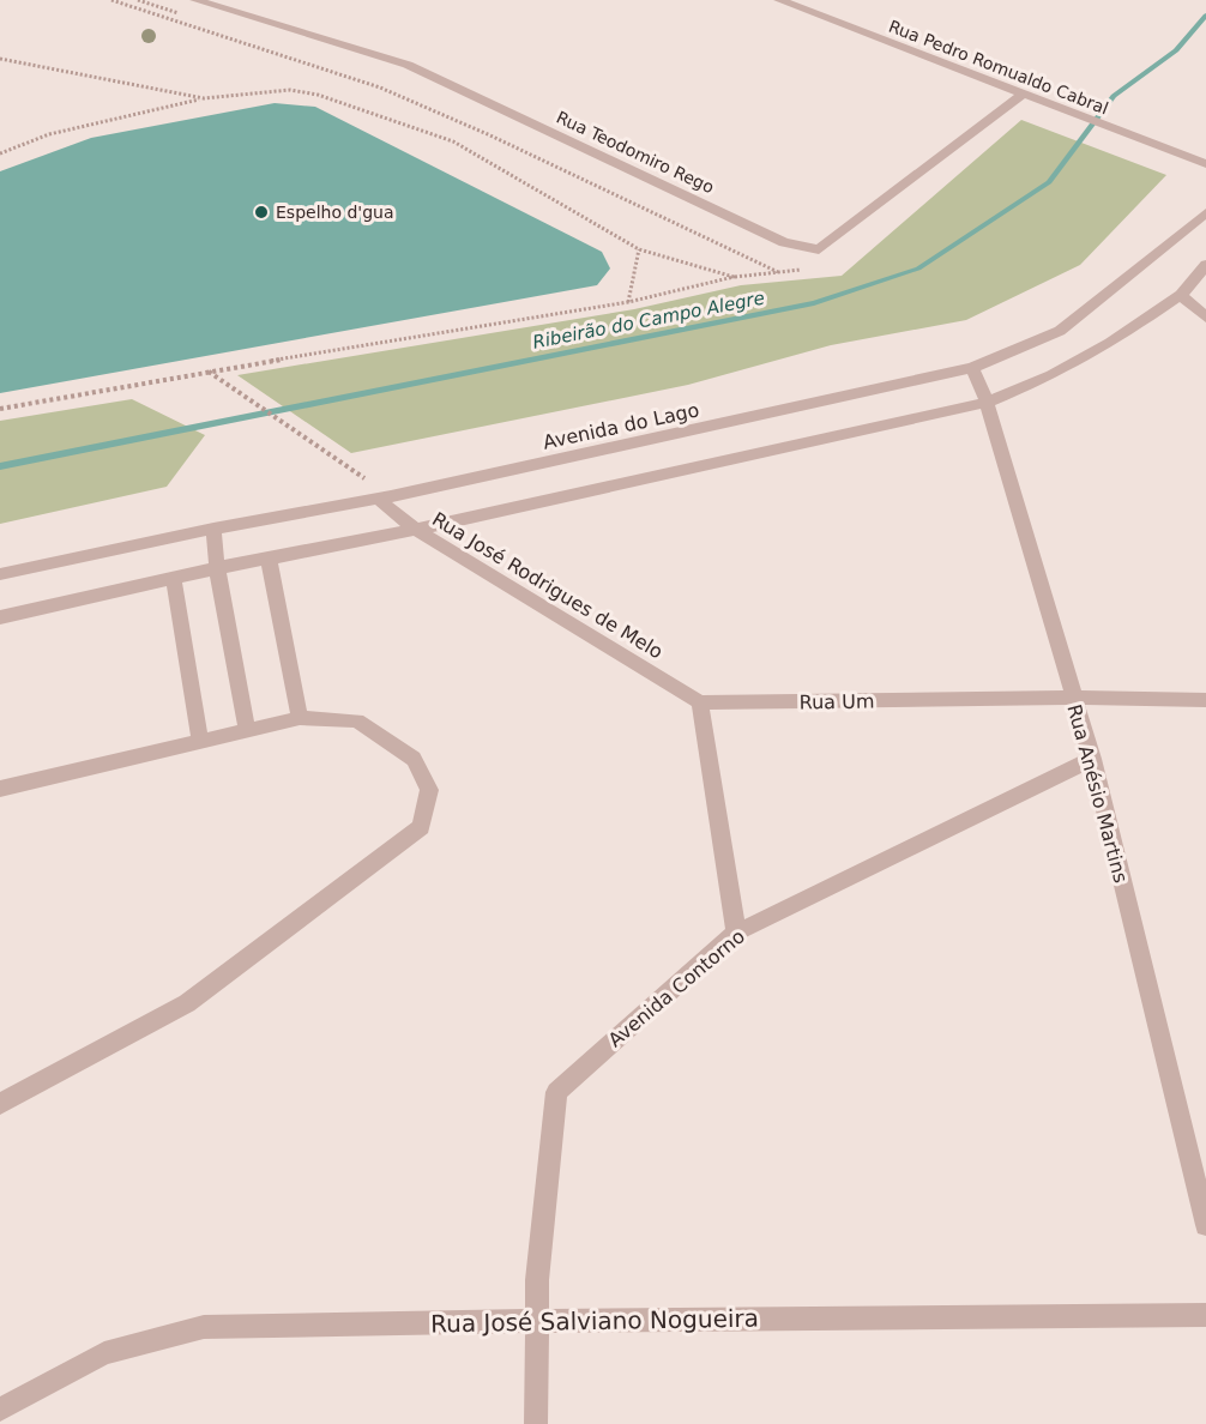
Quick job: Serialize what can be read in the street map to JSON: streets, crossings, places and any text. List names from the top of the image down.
{
  "streets": {
    "street": [
      "Rua Pedro Romualdo Cabral",
      "Rua Teodomiro Rego",
      "Avenida do Lago",
      "Rua José Rodrigues de Melo",
      "Rua Um",
      "Rua Anésio Martins",
      "Avenida Contorno",
      "Rua José Salviano Nogueira"
    ]
  },
  "crossings": [
    ["Rua Pedro Romualdo Cabral", "Rua Teodomiro Rego"],
    ["Avenida do Lago", "Rua José Rodrigues de Melo"],
    ["Avenida do Lago", "Rua Anésio Martins"],
    ["Rua José Rodrigues de Melo", "Rua Um"],
    ["Rua Um", "Rua Anésio Martins"],
    ["Rua Anésio Martins", "Avenida Contorno"],
    ["Avenida Contorno", "Rua José Salviano Nogueira"]
  ],
  "water": ["Ribeirão do Campo Alegre"],
  "places": ["Espelho d'gua"]
}
